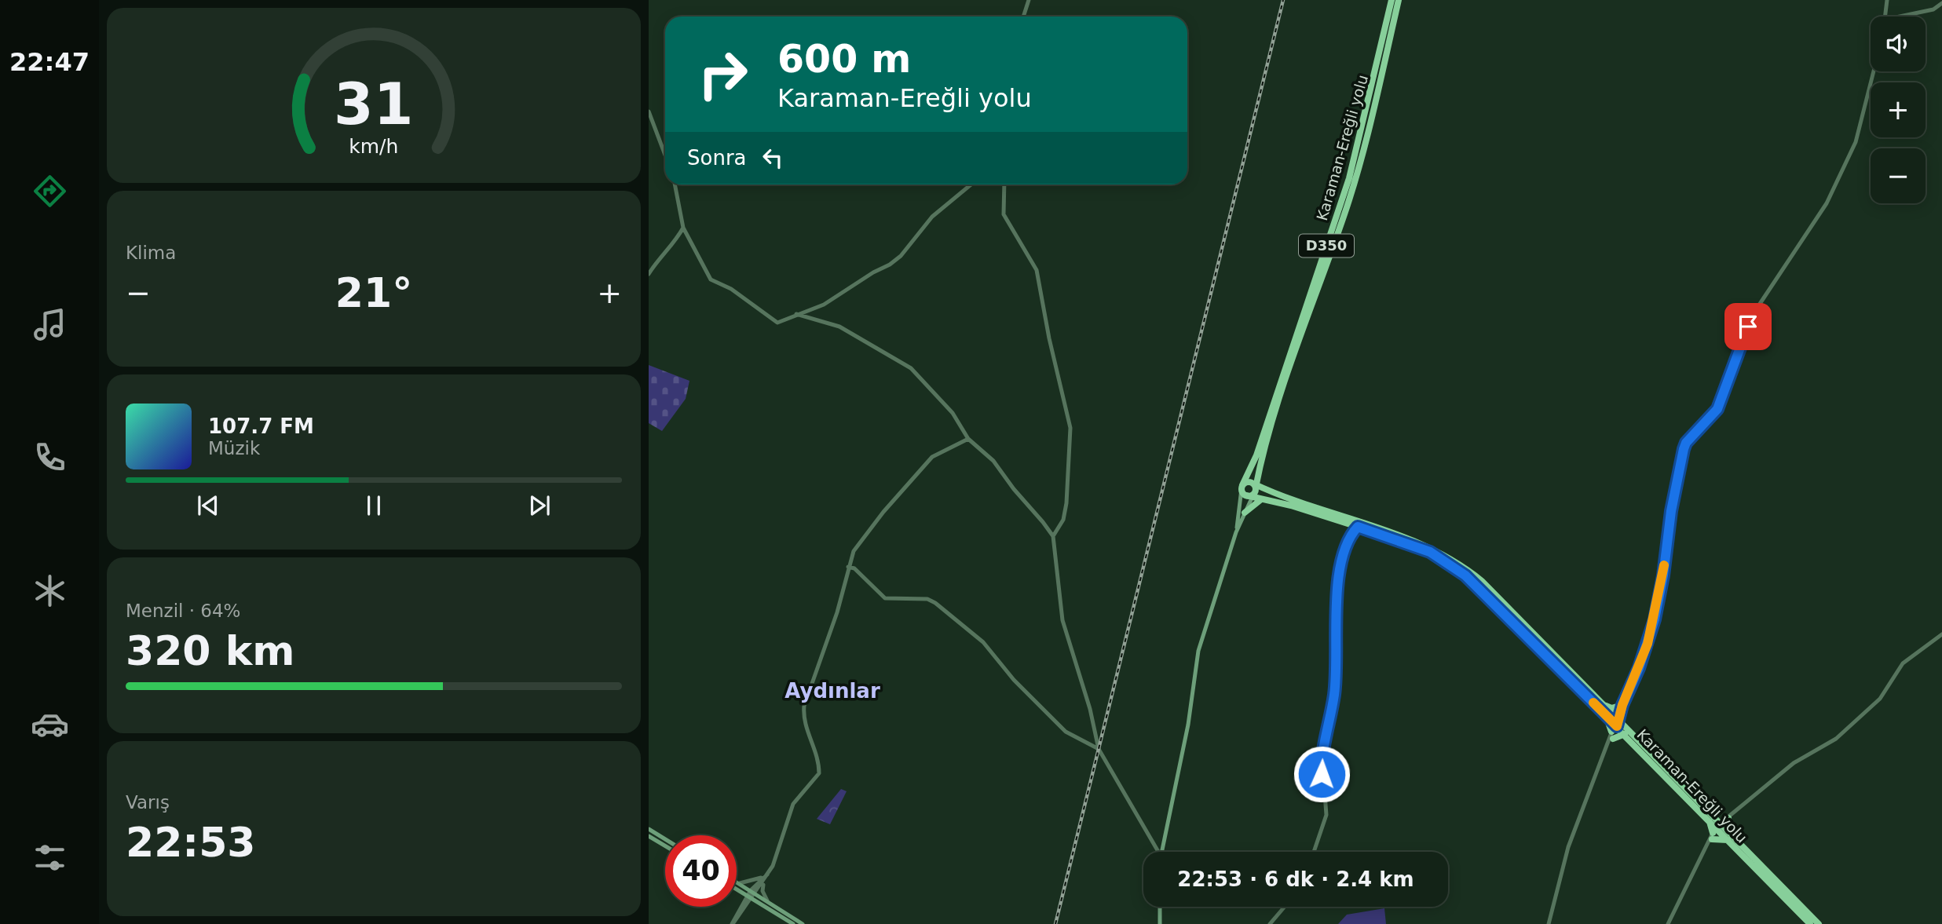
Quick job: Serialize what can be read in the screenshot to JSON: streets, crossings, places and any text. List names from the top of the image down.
{
  "streets": {
    "highway": ["Karaman-Ereğli yolu", "D350"]
  },
  "districts": ["Aydınlar"],
  "page": {
    "tabs": "22:47",
    "map_buttons": ["+", "−"],
    "turn": ["600 m", "Karaman-Ereğli yolu"],
    "then": "Sonra",
    "tile": [
      "Klima",
      ["Menzil · 64%", "320 km"],
      ["Varış", "22:53"]
    ],
    "heat": ["−", "21°", "+"],
    "song": ["107.7 FM", "Müzik"],
    "limit": "40",
    "trip": "22:53 · 6 dk · 2.4 km",
    "gauge": ["31", "km/h"]
  }
}
